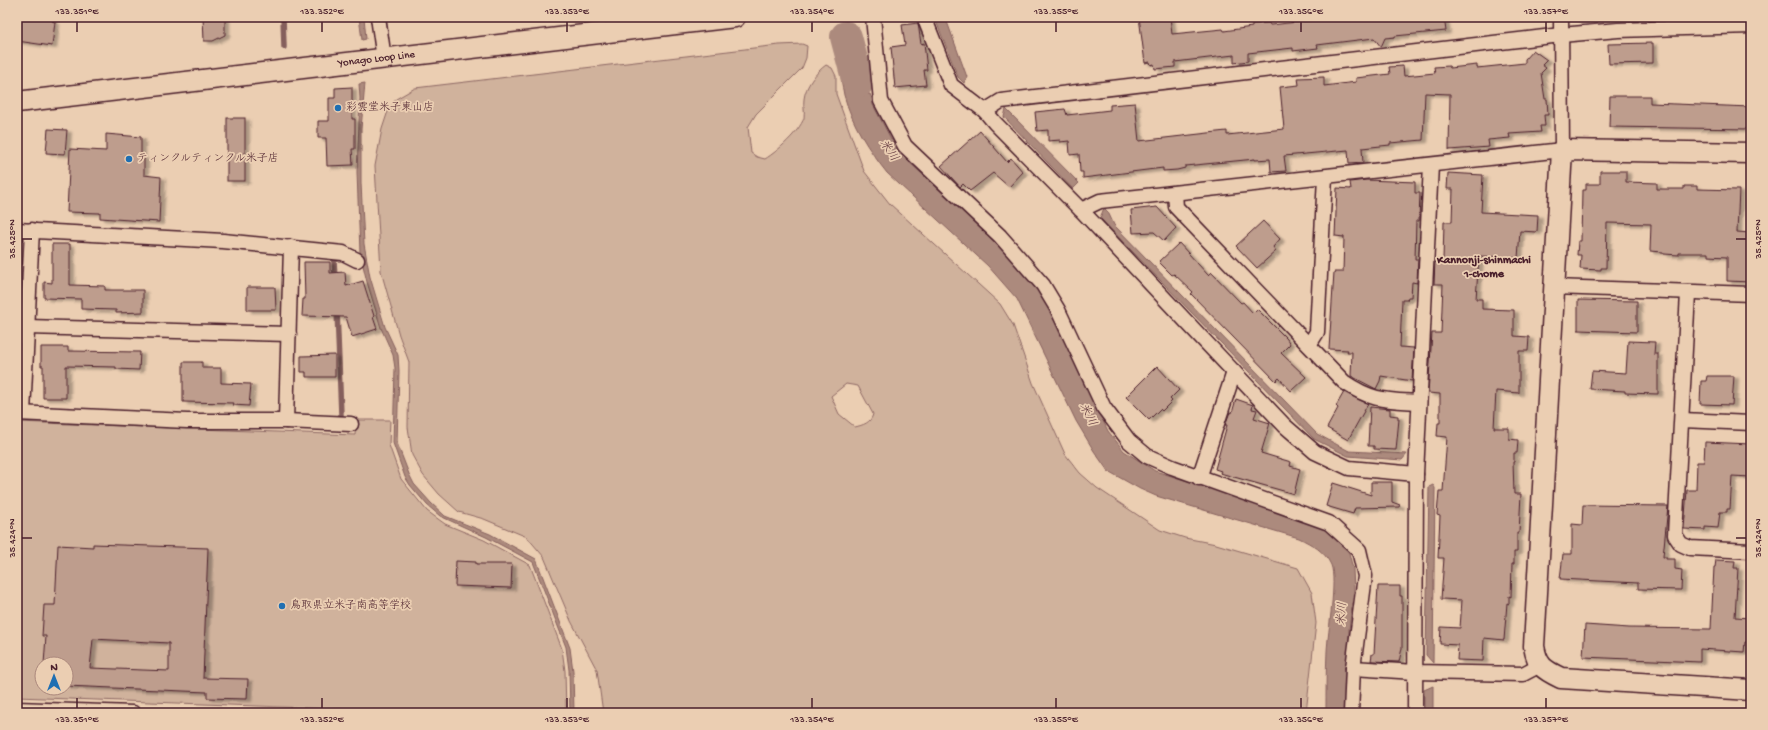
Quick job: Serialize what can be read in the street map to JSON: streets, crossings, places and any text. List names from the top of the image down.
{
  "streets": {
    "street": ["Yonago Loop Line"]
  },
  "districts": ["Kannonji-shinmachi 1-chome"],
  "water": ["米川"],
  "places": ["彩雲堂米子東山店", "ティンクルティンクル米子店", "鳥取県立米子南高等学校"],
  "north": "top",
  "coordinates": [
    "133.351°E",
    "133.352°E",
    "133.353°E",
    "133.354°E",
    "133.355°E",
    "133.356°E",
    "133.357°E",
    "35.425°N",
    "35.424°N"
  ]
}
